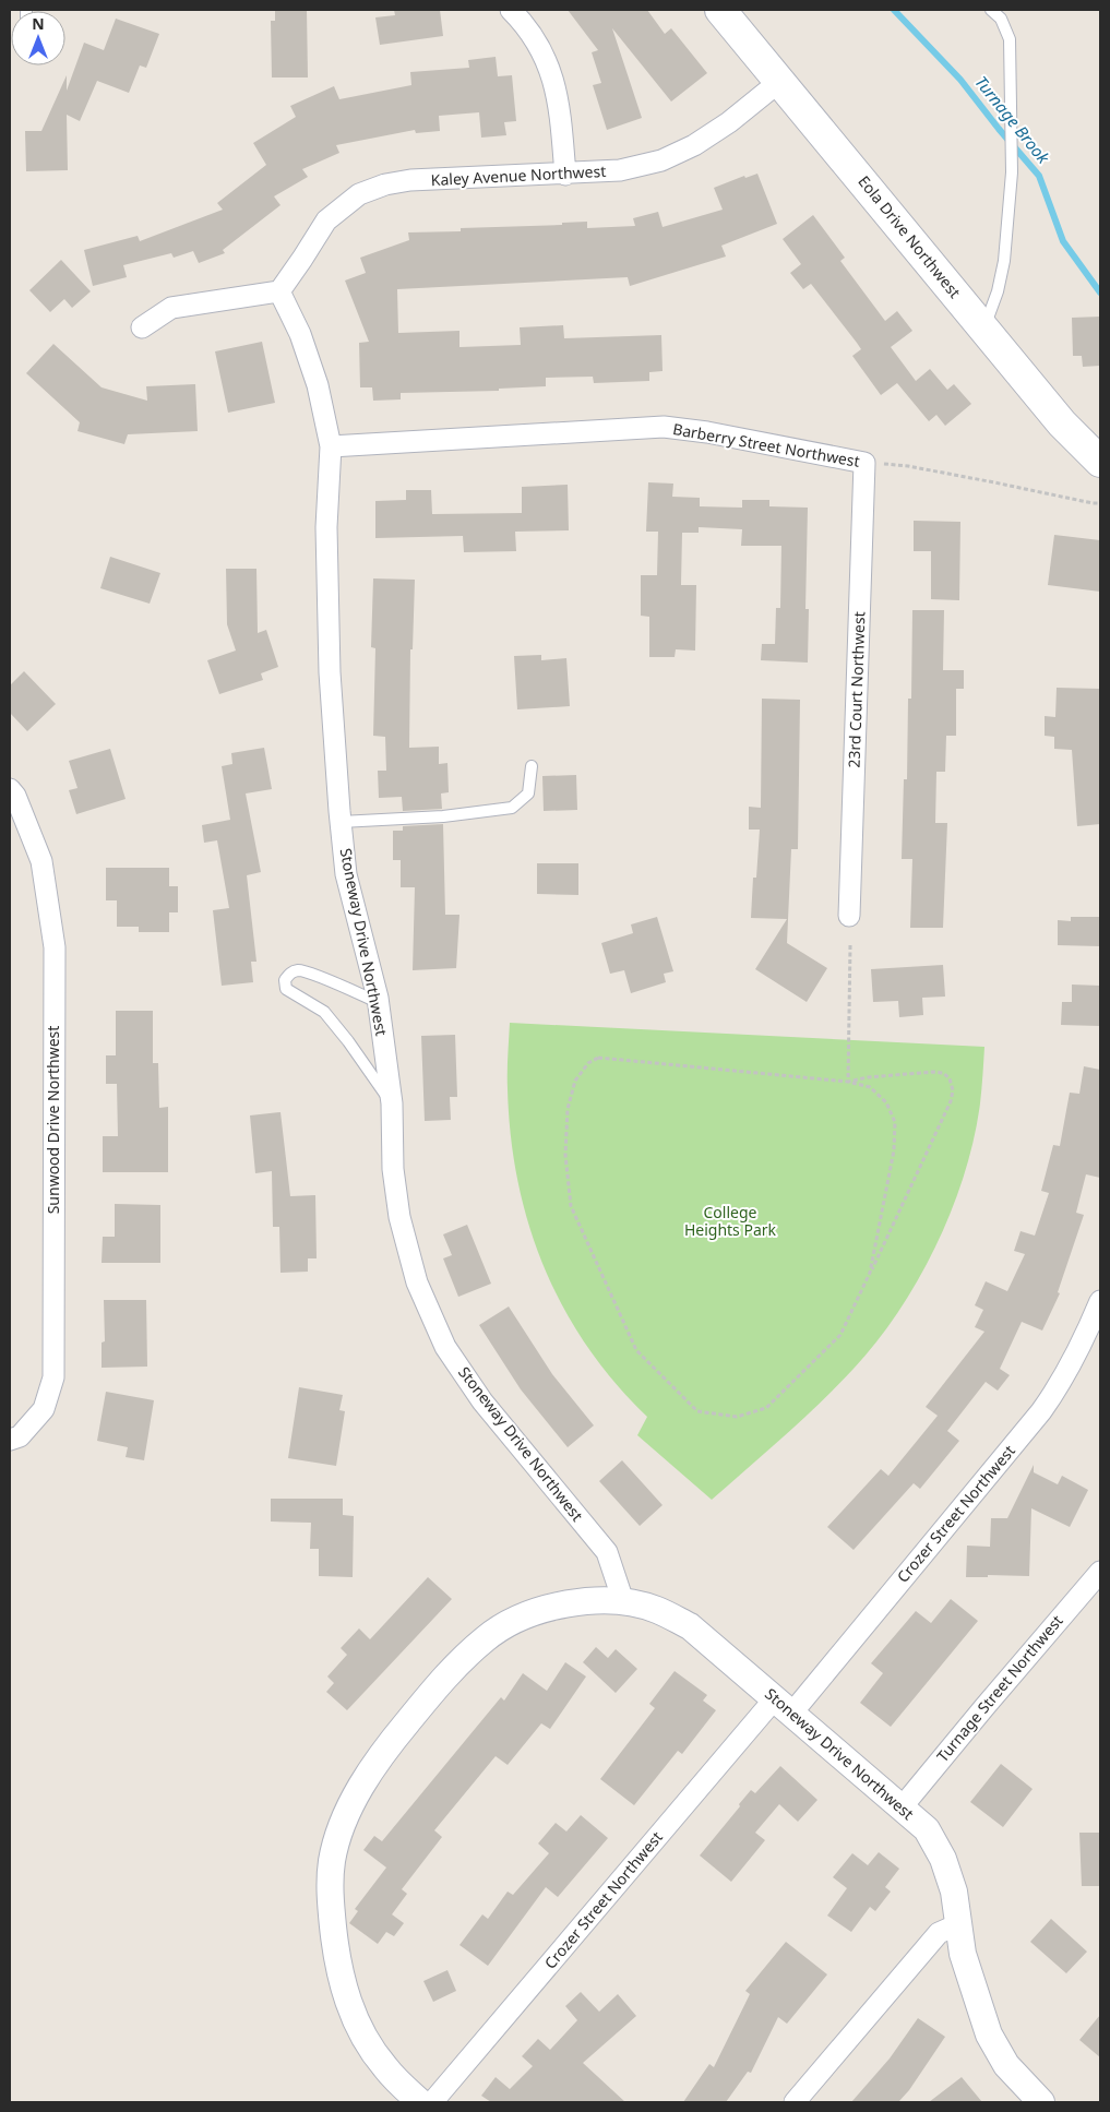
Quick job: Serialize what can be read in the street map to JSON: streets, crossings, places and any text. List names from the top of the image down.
{
  "streets": {
    "main road": ["Eola Drive Northwest"],
    "street": [
      "Kaley Avenue Northwest",
      "Barberry Street Northwest",
      "23rd Court Northwest",
      "Stoneway Drive Northwest",
      "Sunwood Drive Northwest",
      "Crozer Street Northwest",
      "Turnage Street Northwest"
    ]
  },
  "crossings": [
    ["Kaley Avenue Northwest", "Eola Drive Northwest"],
    ["Kaley Avenue Northwest", "Stoneway Drive Northwest"],
    ["Barberry Street Northwest", "23rd Court Northwest"],
    ["Barberry Street Northwest", "Stoneway Drive Northwest"],
    ["Stoneway Drive Northwest", "Crozer Street Northwest"],
    ["Stoneway Drive Northwest", "Turnage Street Northwest"]
  ],
  "water": ["Turnage Brook"],
  "parks": ["College Heights Park"],
  "north": "top"
}
